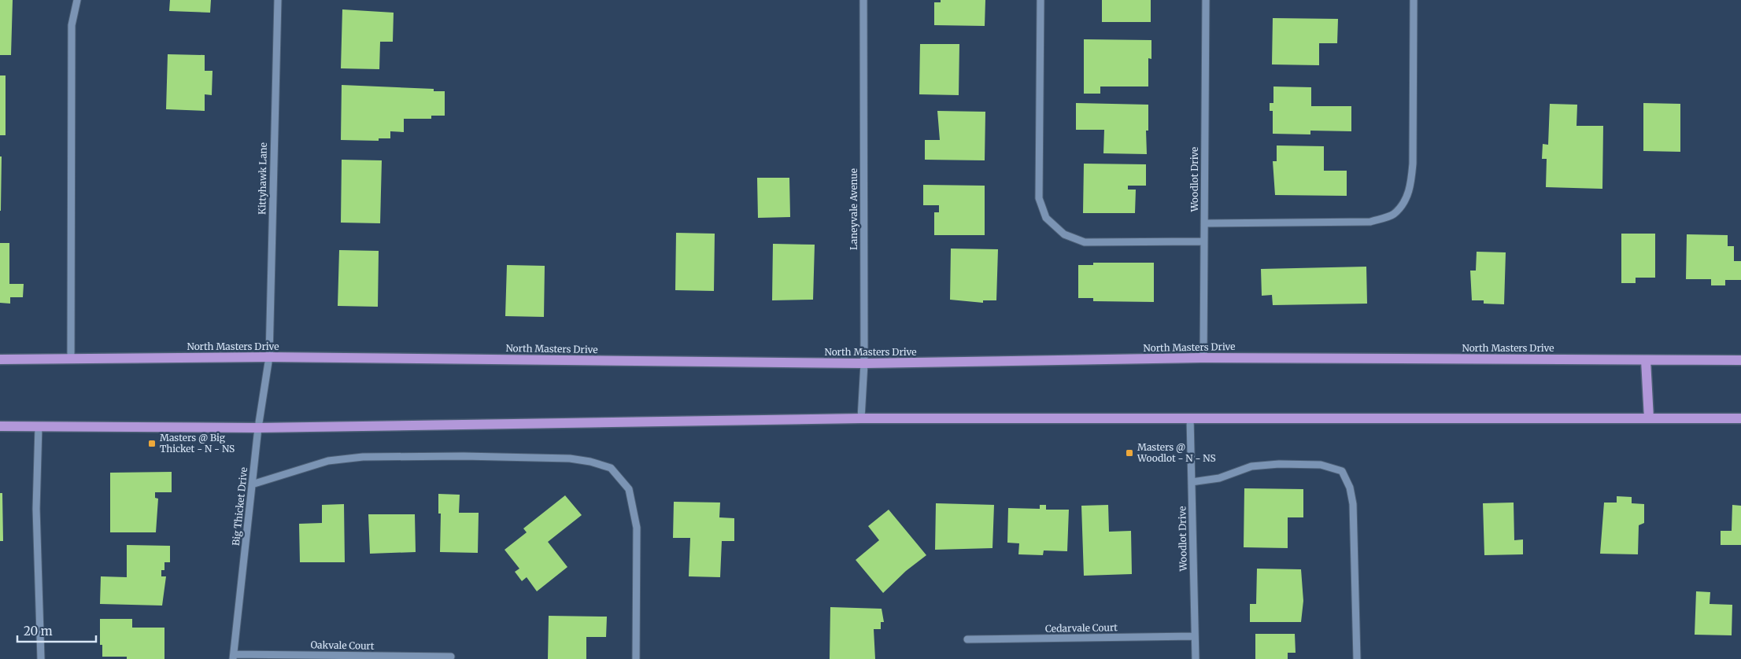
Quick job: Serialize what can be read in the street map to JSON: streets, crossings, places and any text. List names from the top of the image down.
{
  "streets": {
    "main road": ["North Masters Drive"],
    "street": [
      "Kittyhawk Lane",
      "Woodlot Drive",
      "Laneyvale Avenue",
      "Big Thicket Drive",
      "Cedarvale Court",
      "Oakvale Court"
    ]
  },
  "crossings": [
    ["Kittyhawk Lane", "North Masters Drive"],
    ["Kittyhawk Lane", "Big Thicket Drive"],
    ["Woodlot Drive", "North Masters Drive"],
    ["Woodlot Drive", "Cedarvale Court"],
    ["Laneyvale Avenue", "North Masters Drive"],
    ["North Masters Drive", "Big Thicket Drive"],
    ["Big Thicket Drive", "Oakvale Court"]
  ],
  "places": {
    "transit": ["Masters @ Big Thicket - N - NS", "Masters @ Woodlot - N - NS"]
  },
  "scale_bar": "20 m"
}
